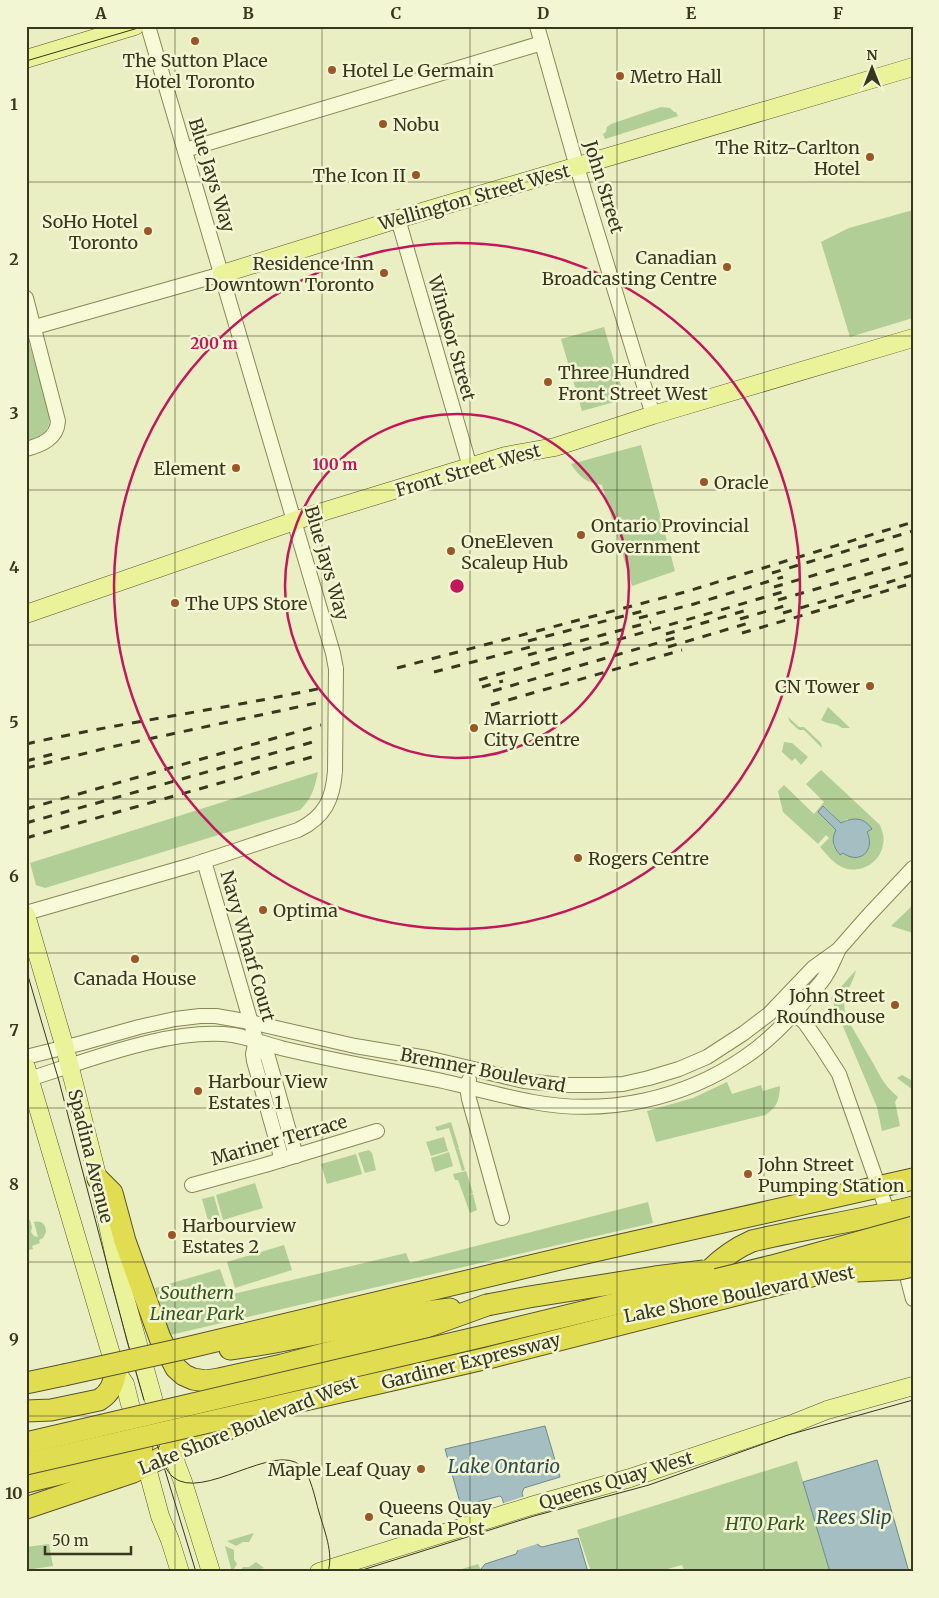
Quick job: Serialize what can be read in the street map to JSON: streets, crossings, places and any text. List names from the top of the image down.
{
  "streets": {
    "highway": ["Lake Shore Boulevard West", "Gardiner Expressway"],
    "main road": [
      "Wellington Street West",
      "Front Street West",
      "Spadina Avenue",
      "Queens Quay West"
    ],
    "street": [
      "Blue Jays Way",
      "John Street",
      "Windsor Street",
      "Navy Wharf Court",
      "Bremner Boulevard",
      "Mariner Terrace"
    ]
  },
  "crossings": [
    ["Blue Jays Way", "Wellington Street West"],
    ["Blue Jays Way", "Front Street West"],
    ["Blue Jays Way", "Navy Wharf Court"],
    ["Blue Jays Way", "Spadina Avenue"],
    ["John Street", "Wellington Street West"],
    ["John Street", "Front Street West"],
    ["Wellington Street West", "Windsor Street"],
    ["Windsor Street", "Front Street West"],
    ["Navy Wharf Court", "Bremner Boulevard"],
    ["Navy Wharf Court", "Mariner Terrace"],
    ["Bremner Boulevard", "Spadina Avenue"],
    ["Lake Shore Boulevard West", "Gardiner Expressway"]
  ],
  "water": ["Lake Ontario", "Rees Slip"],
  "parks": ["Southern Linear Park", "HTO Park"],
  "places": [
    "The Sutton Place Hotel Toronto",
    "Hotel Le Germain",
    "Metro Hall",
    "Nobu",
    "The Ritz-Carlton Hotel",
    "The Icon II",
    "SoHo Hotel Toronto",
    "Canadian Broadcasting Centre",
    "Residence Inn Downtown Toronto",
    "Three Hundred Front Street West",
    "Element",
    "Oracle",
    "Ontario Provincial Government",
    "OneEleven Scaleup Hub",
    "The UPS Store",
    "CN Tower",
    "Marriott City Centre",
    "Rogers Centre",
    "Optima",
    "Canada House",
    "John Street Roundhouse",
    "Harbour View Estates 1",
    "John Street Pumping Station",
    "Harbourview Estates 2",
    "Maple Leaf Quay",
    "Queens Quay Canada Post"
  ],
  "scale_bar": "50 m",
  "north": "top",
  "grid": {
    "columns": [
      "A",
      "B",
      "C",
      "D",
      "E",
      "F"
    ],
    "rows": [
      "1",
      "2",
      "3",
      "4",
      "5",
      "6",
      "7",
      "8",
      "9",
      "10"
    ]
  },
  "rings": ["200 m", "100 m"]
}
